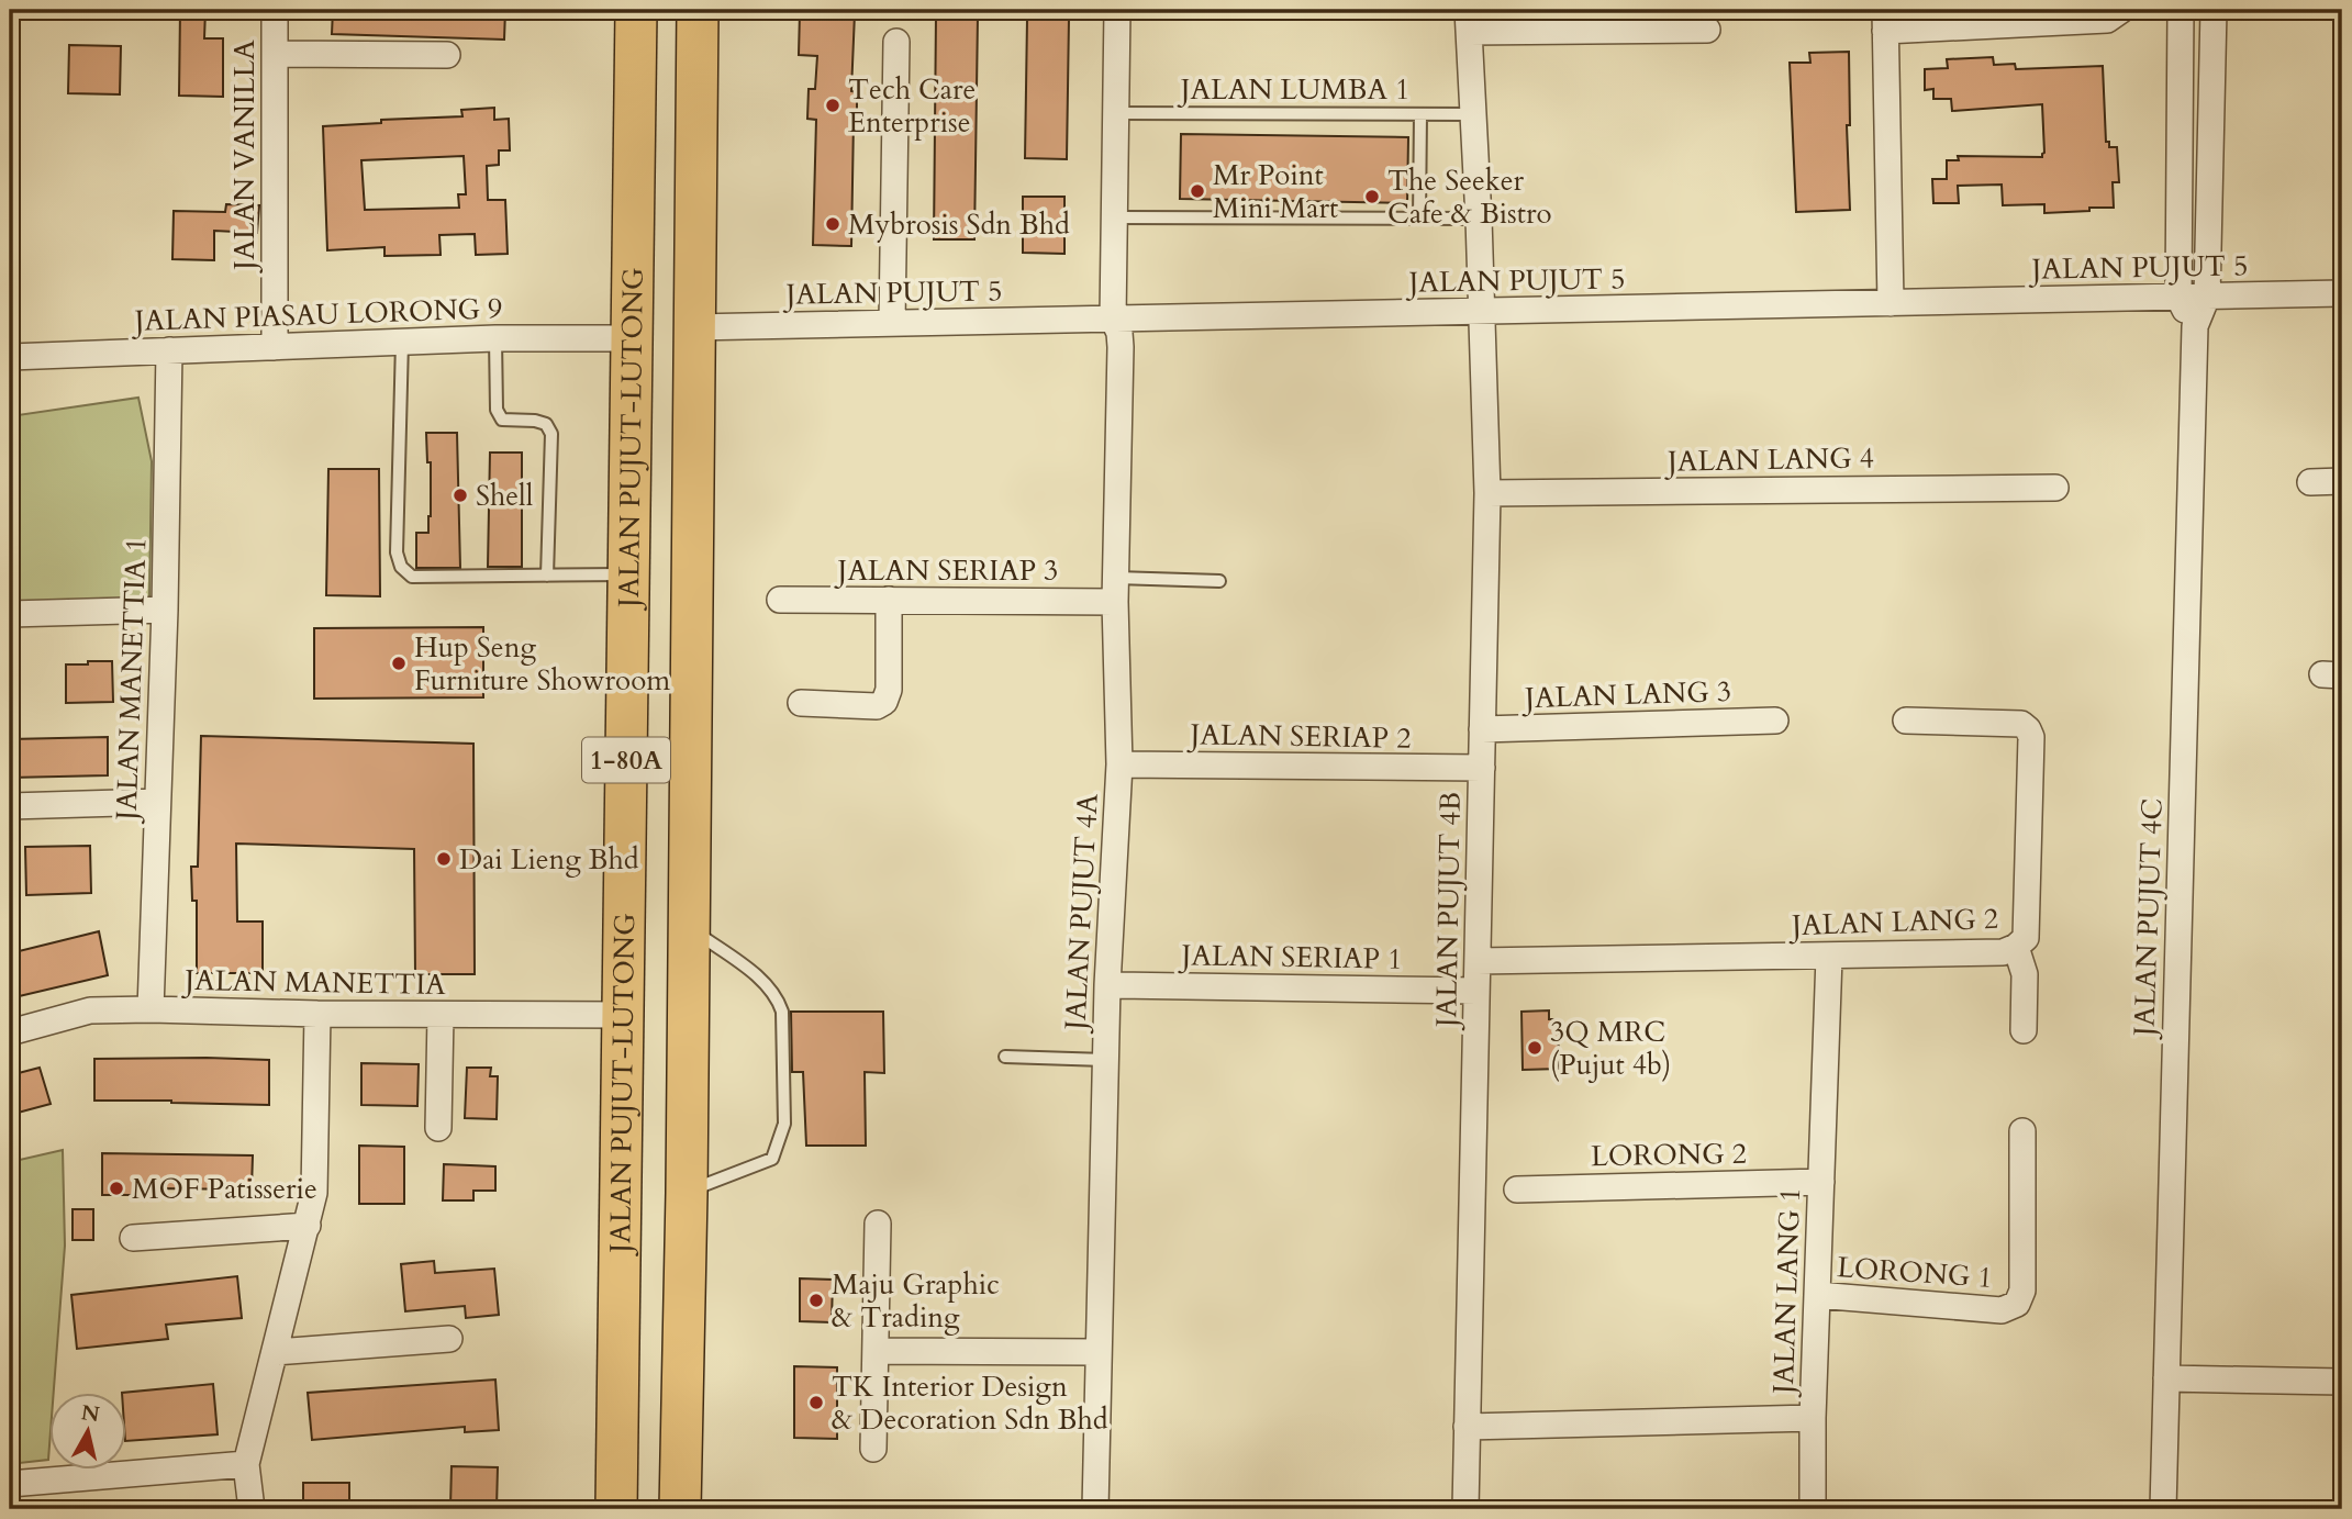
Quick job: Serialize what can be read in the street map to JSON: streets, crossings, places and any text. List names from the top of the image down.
{
  "streets": {
    "highway": ["JALAN PUJUT-LUTONG", "1-80A"],
    "street": [
      "JALAN VANILLA",
      "JALAN PUJUT 5",
      "JALAN PIASAU LORONG 9",
      "JALAN LANG 4",
      "JALAN SERIAP 3",
      "JALAN MANETTIA 1",
      "JALAN LANG 3",
      "JALAN SERIAP 2",
      "JALAN PUJUT 4B",
      "JALAN PUJUT 4A",
      "JALAN PUJUT 4C",
      "JALAN LANG 2",
      "JALAN SERIAP 1",
      "JALAN MANETTIA",
      "LORONG 2",
      "LORONG 1",
      "JALAN LANG 1"
    ],
    "lane": ["JALAN LUMBA 1"]
  },
  "crossings": [
    ["JALAN LUMBA 1", "JALAN PUJUT 4B"],
    ["JALAN LUMBA 1", "JALAN PUJUT 4A"],
    ["JALAN VANILLA", "JALAN PIASAU LORONG 9"],
    ["JALAN PUJUT 5", "JALAN PUJUT 4B"],
    ["JALAN PUJUT 5", "JALAN PUJUT 4A"],
    ["JALAN PIASAU LORONG 9", "JALAN PUJUT-LUTONG"],
    ["JALAN PIASAU LORONG 9", "JALAN MANETTIA 1"],
    ["JALAN PUJUT-LUTONG", "JALAN MANETTIA"],
    ["JALAN LANG 4", "JALAN PUJUT 4B"],
    ["JALAN SERIAP 3", "JALAN PUJUT 4A"],
    ["JALAN MANETTIA 1", "JALAN MANETTIA"],
    ["JALAN LANG 3", "JALAN PUJUT 4B"],
    ["JALAN SERIAP 2", "JALAN PUJUT 4B"],
    ["JALAN SERIAP 2", "JALAN PUJUT 4A"],
    ["JALAN PUJUT 4B", "JALAN LANG 2"],
    ["JALAN PUJUT 4B", "JALAN SERIAP 1"],
    ["JALAN PUJUT 4B", "JALAN LANG 1"],
    ["JALAN PUJUT 4A", "JALAN SERIAP 1"],
    ["JALAN LANG 2", "JALAN LANG 1"],
    ["LORONG 2", "JALAN LANG 1"],
    ["LORONG 1", "JALAN LANG 1"]
  ],
  "places": [
    "Tech Care Enterprise",
    "Mr Point Mini Mart",
    "The Seeker Cafe & Bistro",
    "Mybrosis Sdn Bhd",
    "Shell",
    "Hup Seng Furniture Showroom",
    "Dai Lieng Bhd",
    "3Q MRC (Pujut 4b)",
    "MOF Patisserie",
    "Maju Graphic & Trading",
    "TK Interior Design & Decoration Sdn Bhd"
  ],
  "north": "top"
}
